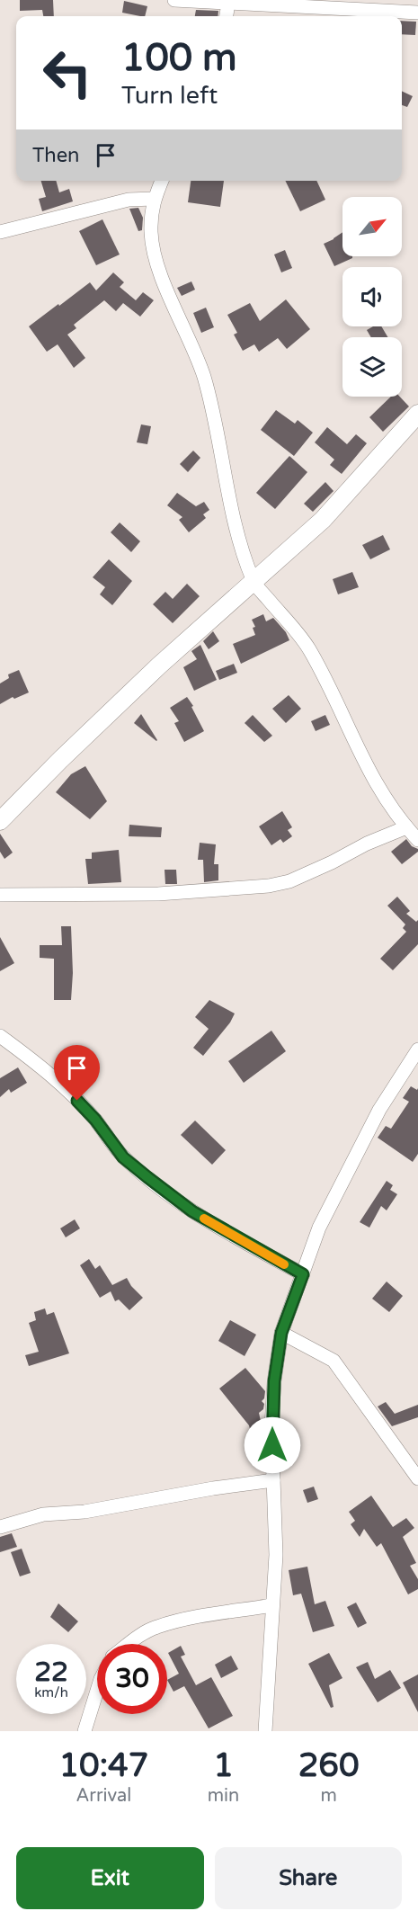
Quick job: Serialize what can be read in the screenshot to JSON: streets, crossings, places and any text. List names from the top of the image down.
{
  "north": "top right",
  "page": {
    "turn": ["100 m", "Turn left"],
    "then": "Then",
    "speed": "22 km/h",
    "limit": "30",
    "eta": [
      "10:47",
      "Arrival",
      "1",
      "min",
      "260",
      "m"
    ],
    "buttons": ["Exit", "Share"]
  }
}
